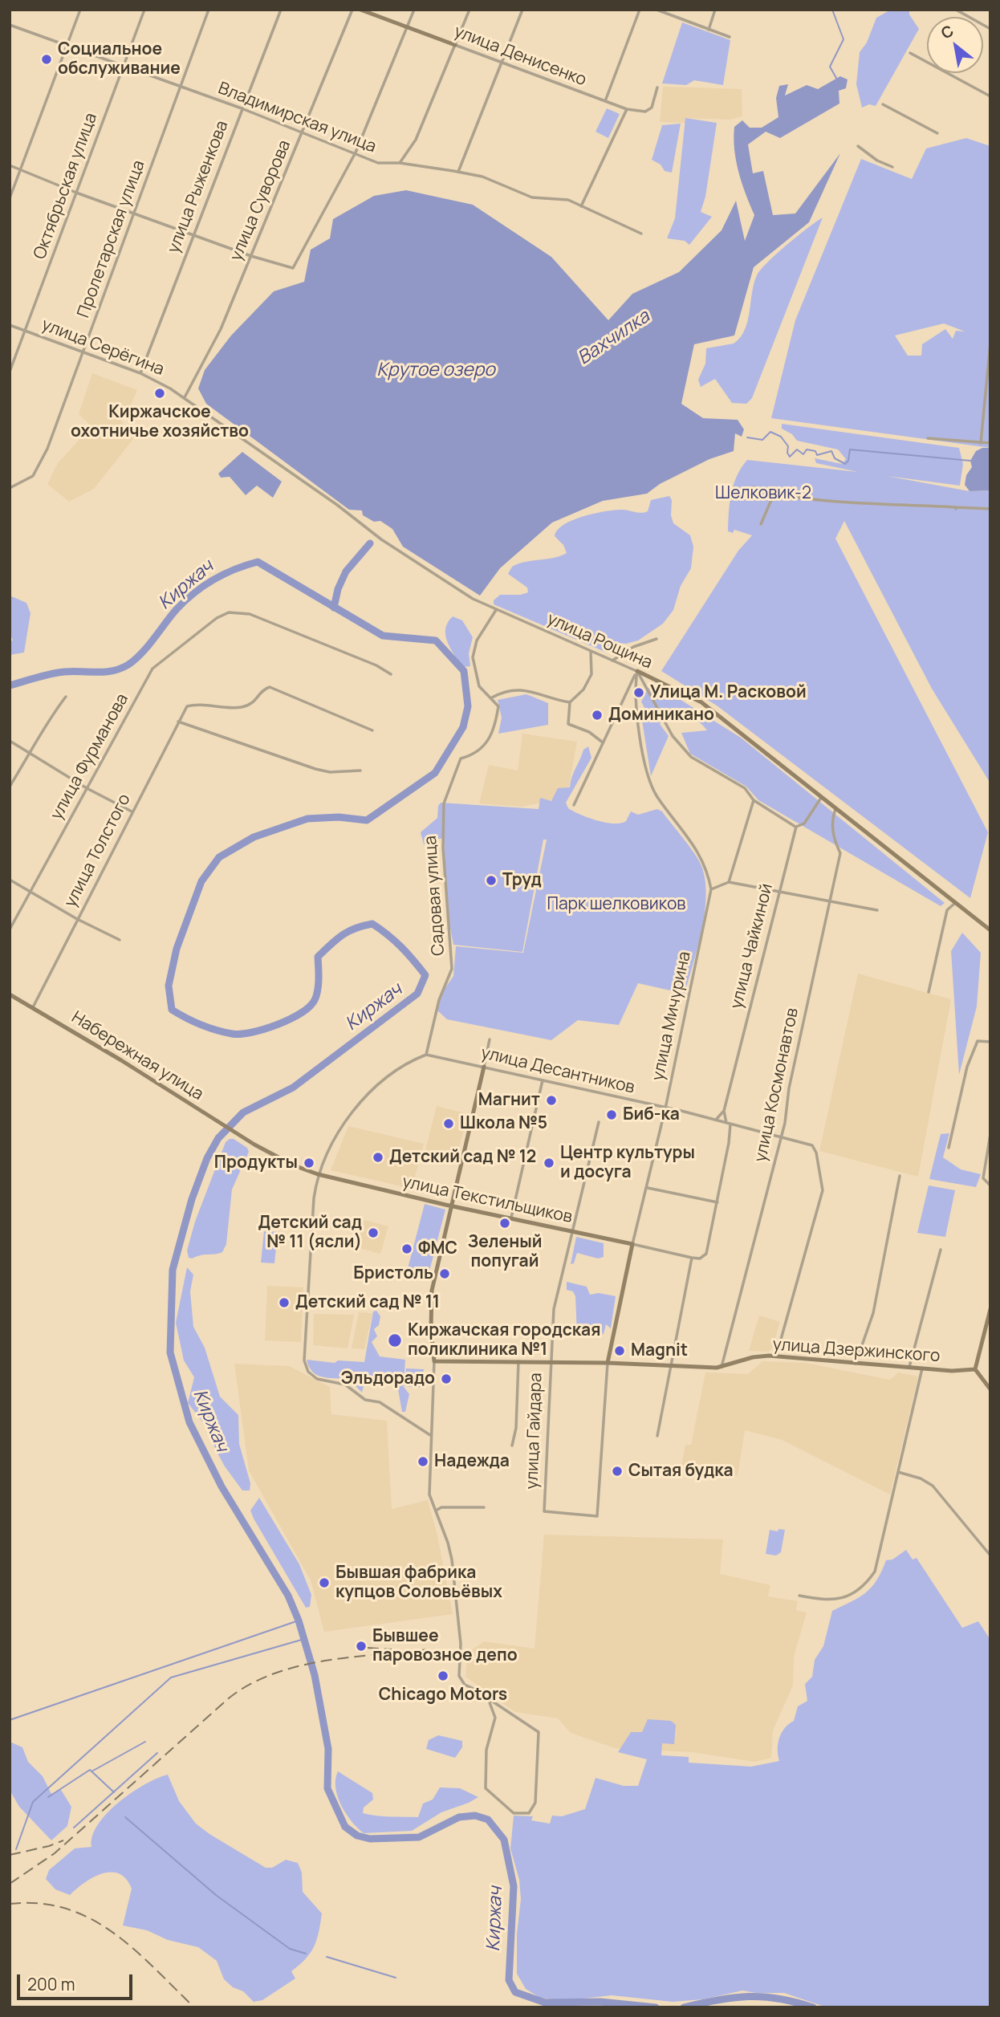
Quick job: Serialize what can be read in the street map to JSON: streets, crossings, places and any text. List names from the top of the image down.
{
  "streets": {
    "street": [
      "улица Денисенко",
      "Владимирская улица",
      "Октябрьская улица",
      "улица Рыженкова",
      "улица Суворова",
      "Пролетарская улица",
      "улица Серёгина",
      "улица Рощина",
      "улица Фурманова",
      "улица Толстого",
      "Садовая улица",
      "улица Чайкиной",
      "улица Мичурина",
      "Набережная улица",
      "улица Десантников",
      "улица Космонавтов",
      "улица Текстильщиков",
      "улица Дзержинского",
      "улица Гайдара"
    ]
  },
  "crossings": [
    ["Владимирская улица", "Октябрьская улица"],
    ["Владимирская улица", "улица Рыженкова"],
    ["Владимирская улица", "улица Суворова"],
    ["Владимирская улица", "Пролетарская улица"],
    ["Октябрьская улица", "улица Серёгина"],
    ["улица Рыженкова", "улица Серёгина"],
    ["улица Суворова", "улица Серёгина"],
    ["улица Суворова", "улица Рощина"],
    ["Пролетарская улица", "улица Серёгина"],
    ["улица Серёгина", "улица Рощина"],
    ["улица Рощина", "улица Чайкиной"],
    ["улица Рощина", "улица Космонавтов"],
    ["улица Толстого", "Набережная улица"],
    ["Садовая улица", "улица Десантников"],
    ["улица Чайкиной", "улица Десантников"],
    ["улица Чайкиной", "улица Текстильщиков"],
    ["улица Мичурина", "улица Десантников"],
    ["улица Мичурина", "улица Текстильщиков"],
    ["улица Мичурина", "улица Дзержинского"],
    ["улица Мичурина", "улица Гайдара"],
    ["Набережная улица", "улица Текстильщиков"],
    ["улица Космонавтов", "улица Дзержинского"],
    ["улица Текстильщиков", "улица Гайдара"],
    ["улица Дзержинского", "улица Гайдара"]
  ],
  "water": ["Вахчилка", "Крутое озеро", "Киржач"],
  "parks": ["Шелковик-2", "Парк шелковиков"],
  "places": [
    "Социальное обслуживание",
    "Киржачское охотничье хозяйство",
    "Улица М. Расковой",
    "Доминикано",
    "Труд",
    "Магнит",
    "Биб-ка",
    "Школа №5",
    "Детский сад № 12",
    "Продукты",
    "Центр культуры и досуга",
    "Зеленый попугай",
    "Детский сад № 11 (ясли)",
    "ФМС",
    "Бристоль",
    "Детский сад № 11",
    "Киржачская городская поликлиника №1",
    "Magnit",
    "Эльдорадо",
    "Надежда",
    "Сытая будка",
    "Бывшая фабрика купцов Соловьёвых",
    "Бывшее паровозное депо",
    "Chicago Motors"
  ],
  "scale_bar": "200 m",
  "north": "top left"
}
